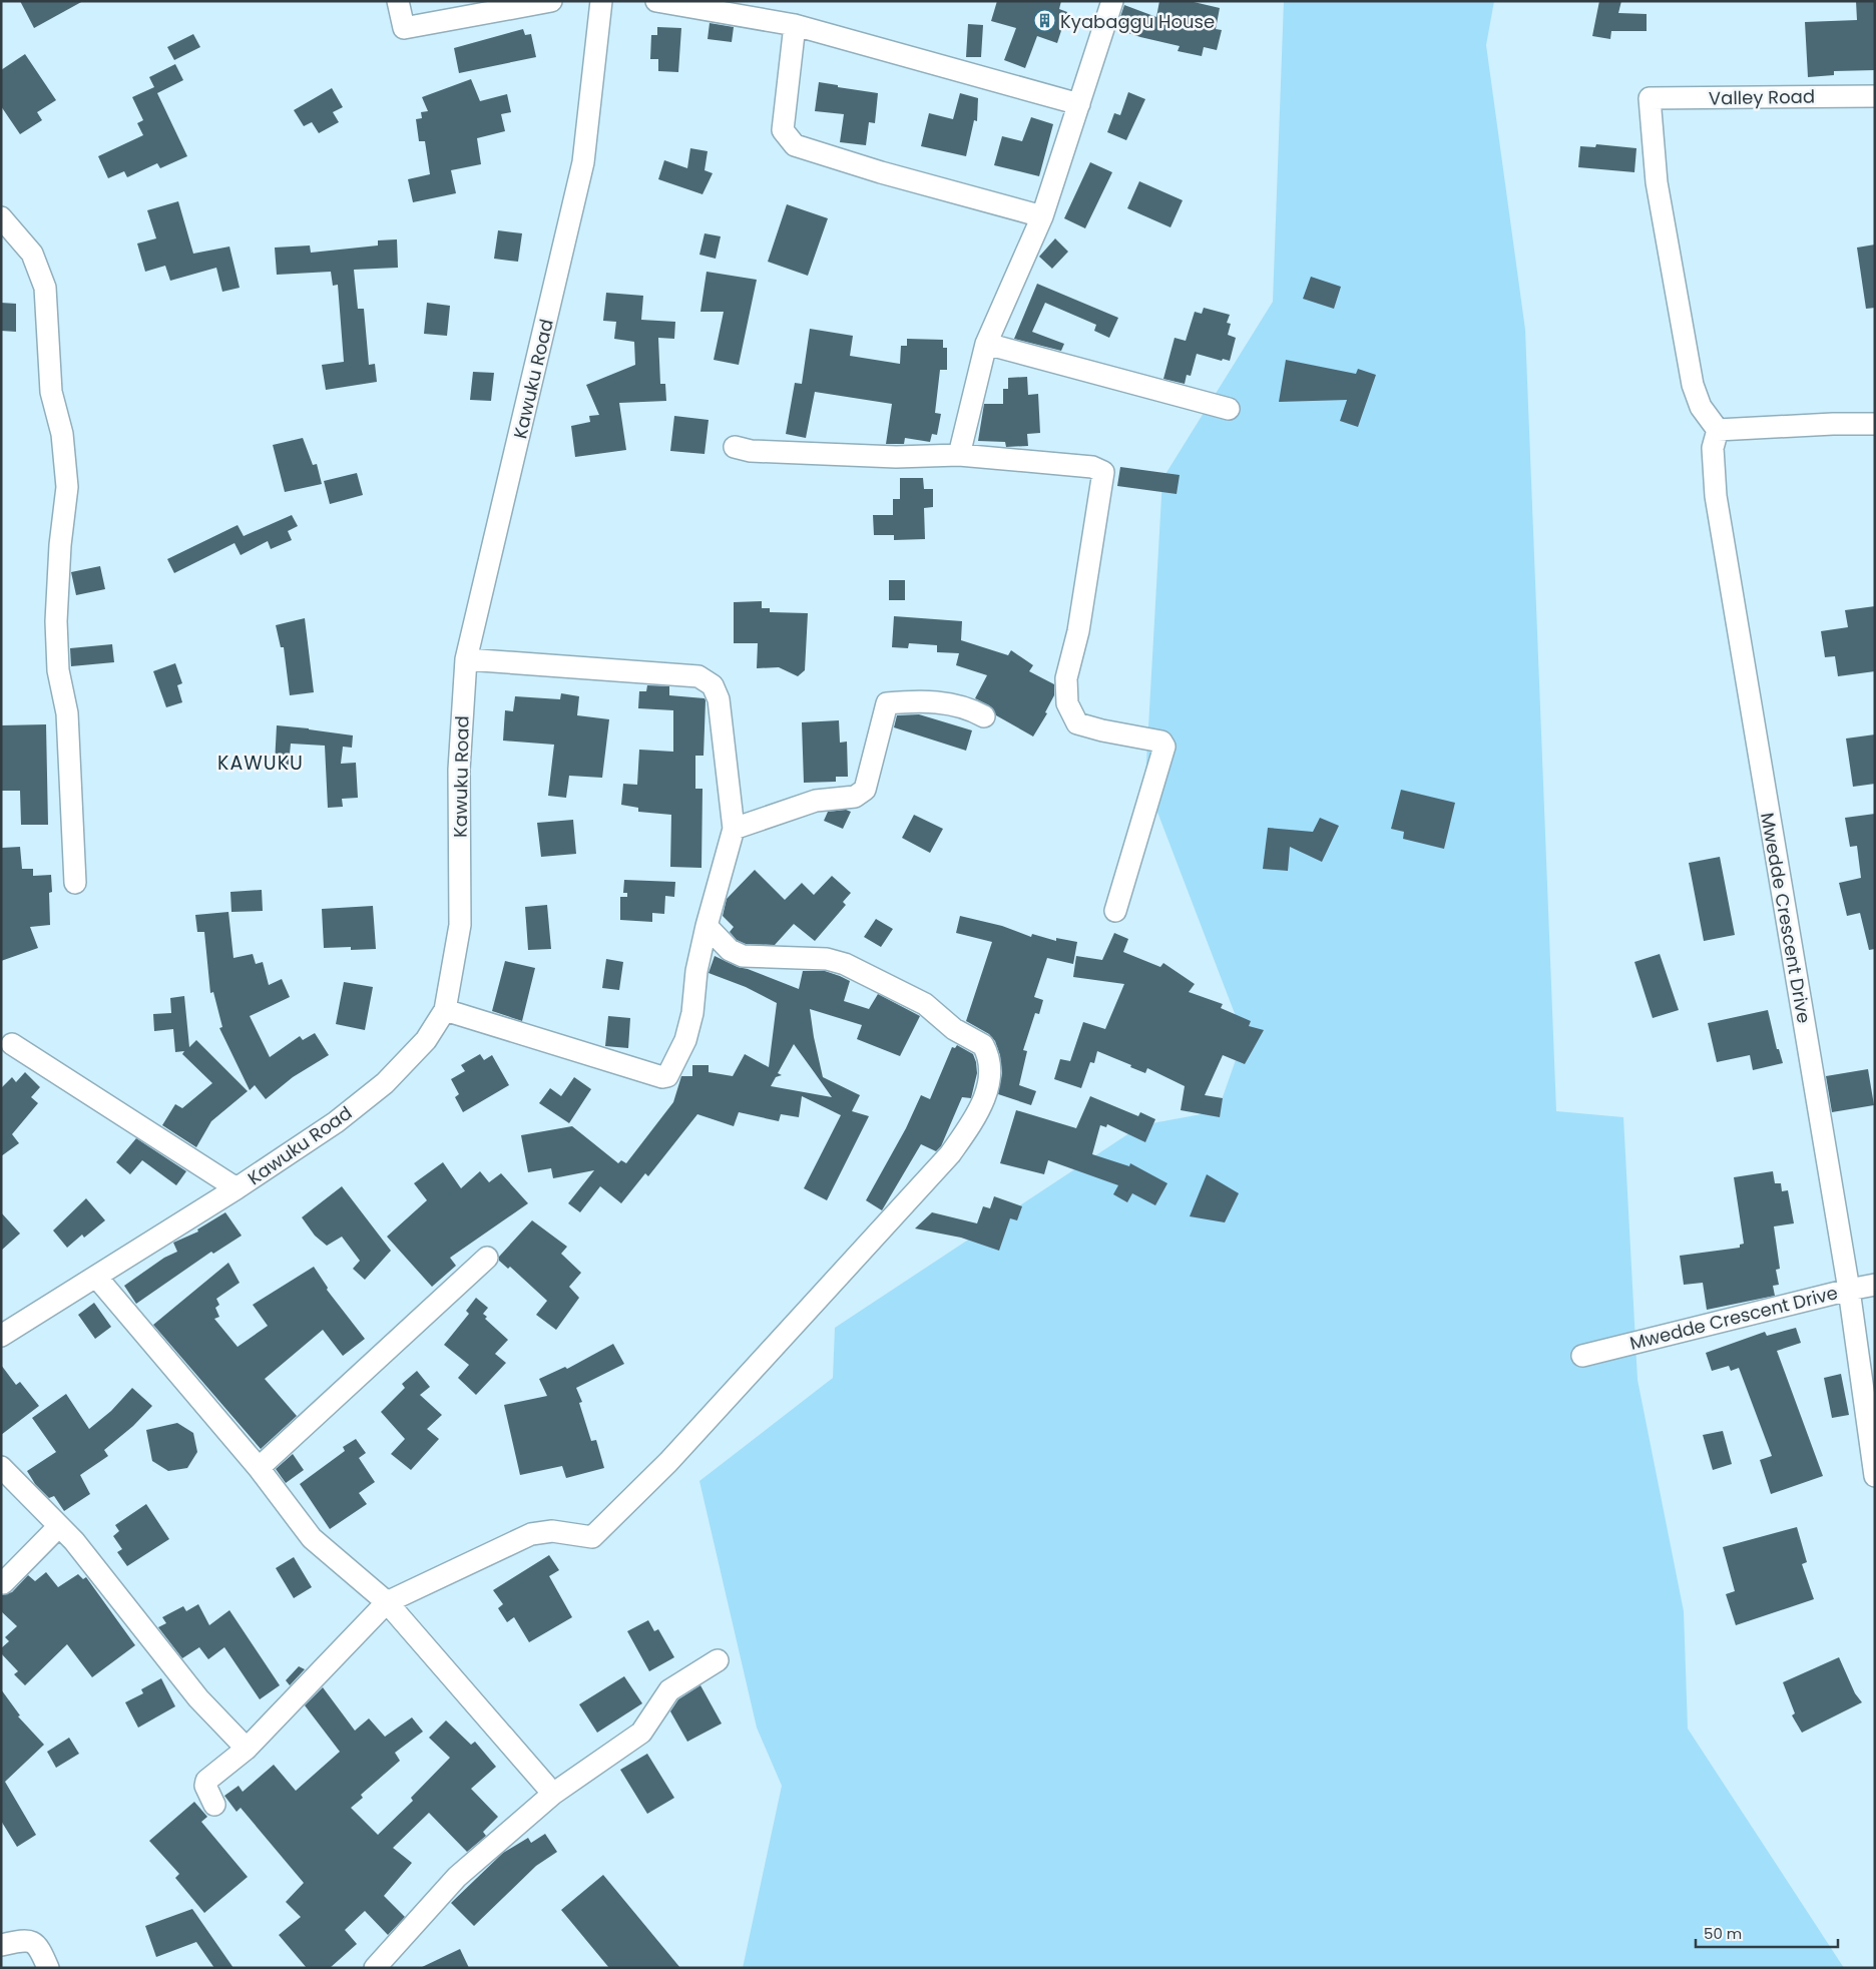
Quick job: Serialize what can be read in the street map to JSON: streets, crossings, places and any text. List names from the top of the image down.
{
  "streets": {
    "street": ["Valley Road", "Kawuku Road", "Mwedde Crescent Drive"]
  },
  "crossings": [
    ["Valley Road", "Mwedde Crescent Drive"]
  ],
  "districts": ["KAWUKU"],
  "places": {
    "building": ["Kyabaggu House"]
  },
  "scale_bar": "50 m"
}
